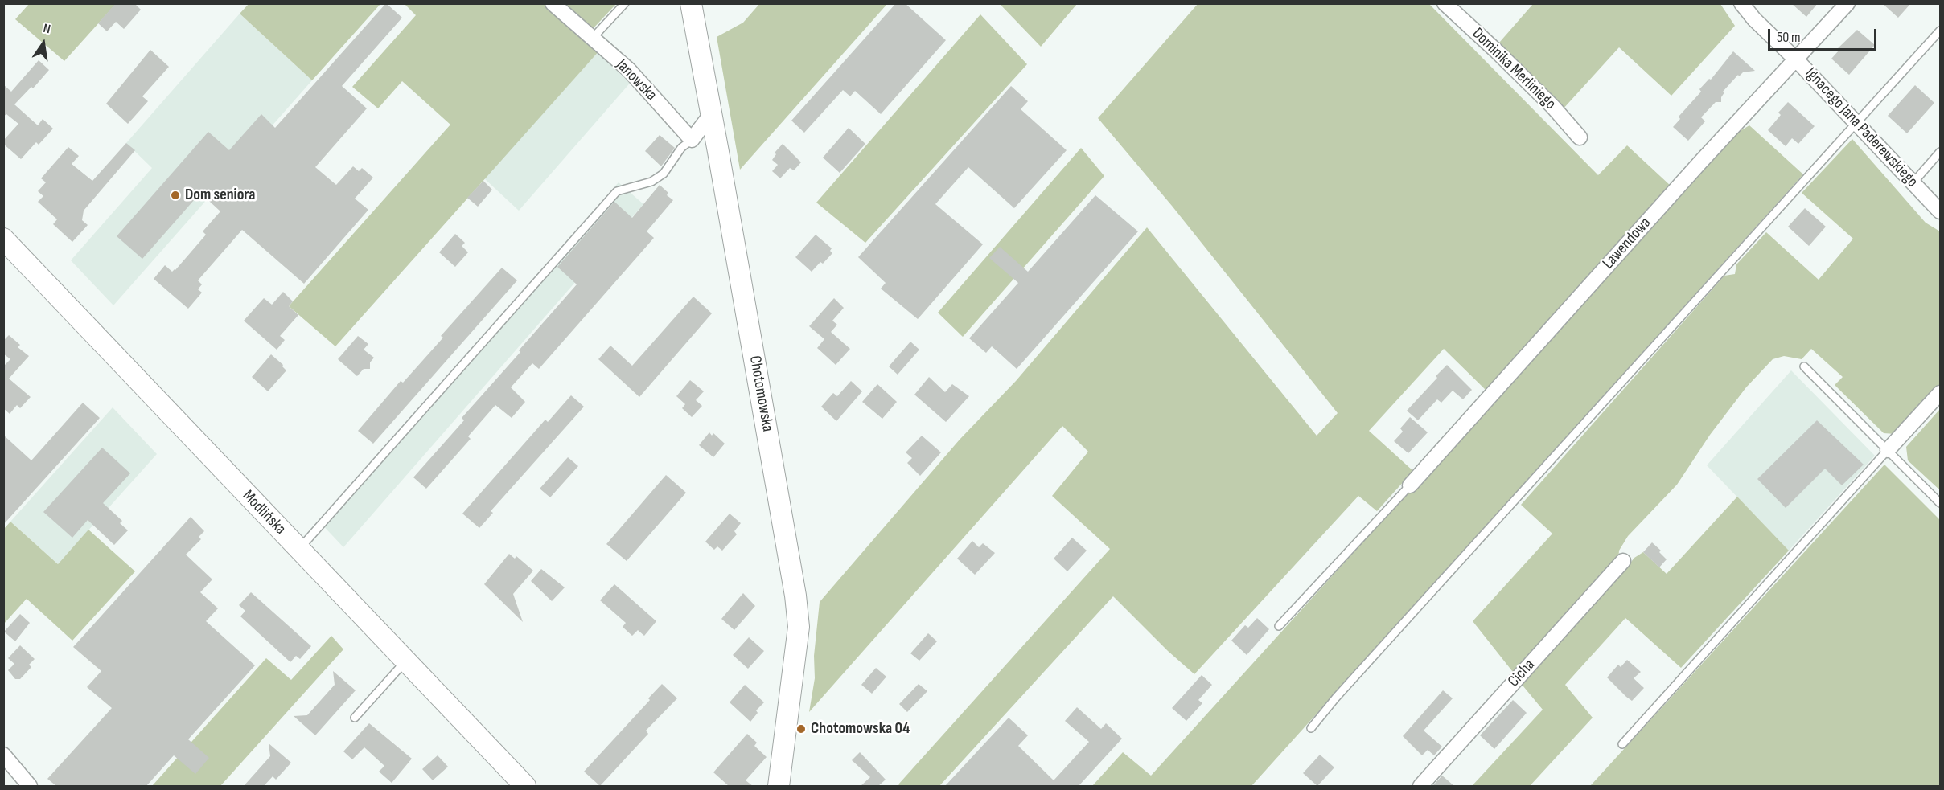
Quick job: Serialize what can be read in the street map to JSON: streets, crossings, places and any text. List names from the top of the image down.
{
  "streets": {
    "street": [
      "Dominika Merliniego",
      "Janowska",
      "Ignacego Jana Paderewskiego",
      "Lawendowa",
      "Chotomowska",
      "Modlińska",
      "Cicha"
    ]
  },
  "crossings": [
    ["Ignacego Jana Paderewskiego", "Lawendowa"]
  ],
  "places": ["Dom seniora", "Chotomowska 04"],
  "scale_bar": "50 m",
  "north": "top"
}
